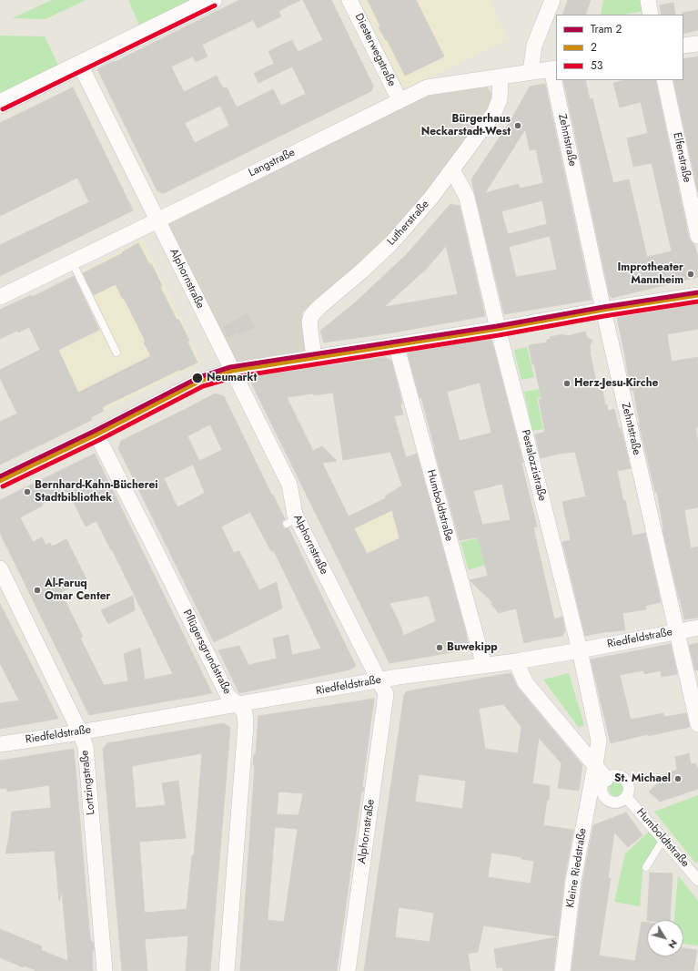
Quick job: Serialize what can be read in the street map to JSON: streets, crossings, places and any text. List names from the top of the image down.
{
  "streets": {
    "street": [
      "Diesterwegstraße",
      "Zehntstraße",
      "Elfenstraße",
      "Langstraße",
      "Lutherstraße",
      "Alphornstraße",
      "Pestalozzistraße",
      "Humboldtstraße",
      "Riedfeldstraße",
      "Pflügersgrundstraße",
      "Lortzingstraße",
      "Kleine Riedstraße"
    ]
  },
  "crossings": [
    ["Diesterwegstraße", "Langstraße"],
    ["Zehntstraße", "Langstraße"],
    ["Zehntstraße", "Riedfeldstraße"],
    ["Langstraße", "Lutherstraße"],
    ["Langstraße", "Alphornstraße"],
    ["Lutherstraße", "Pestalozzistraße"],
    ["Alphornstraße", "Riedfeldstraße"],
    ["Pestalozzistraße", "Riedfeldstraße"],
    ["Pestalozzistraße", "Kleine Riedstraße"],
    ["Humboldtstraße", "Riedfeldstraße"],
    ["Riedfeldstraße", "Pflügersgrundstraße"],
    ["Riedfeldstraße", "Lortzingstraße"]
  ],
  "places": [
    "Bürgerhaus Neckarstadt-West",
    "Improtheater Mannheim",
    "Neumarkt",
    "Herz-Jesu-Kirche",
    "Bernhard-Kahn-Bücherei Stadtbibliothek",
    "Al-Faruq Omar Center",
    "Buwekipp",
    "St. Michael"
  ],
  "lines": ["transit line 53", "tram line 2", "transit line 2"],
  "legend": ["Tram 2", "2", "53"],
  "north": "bottom right"
}
